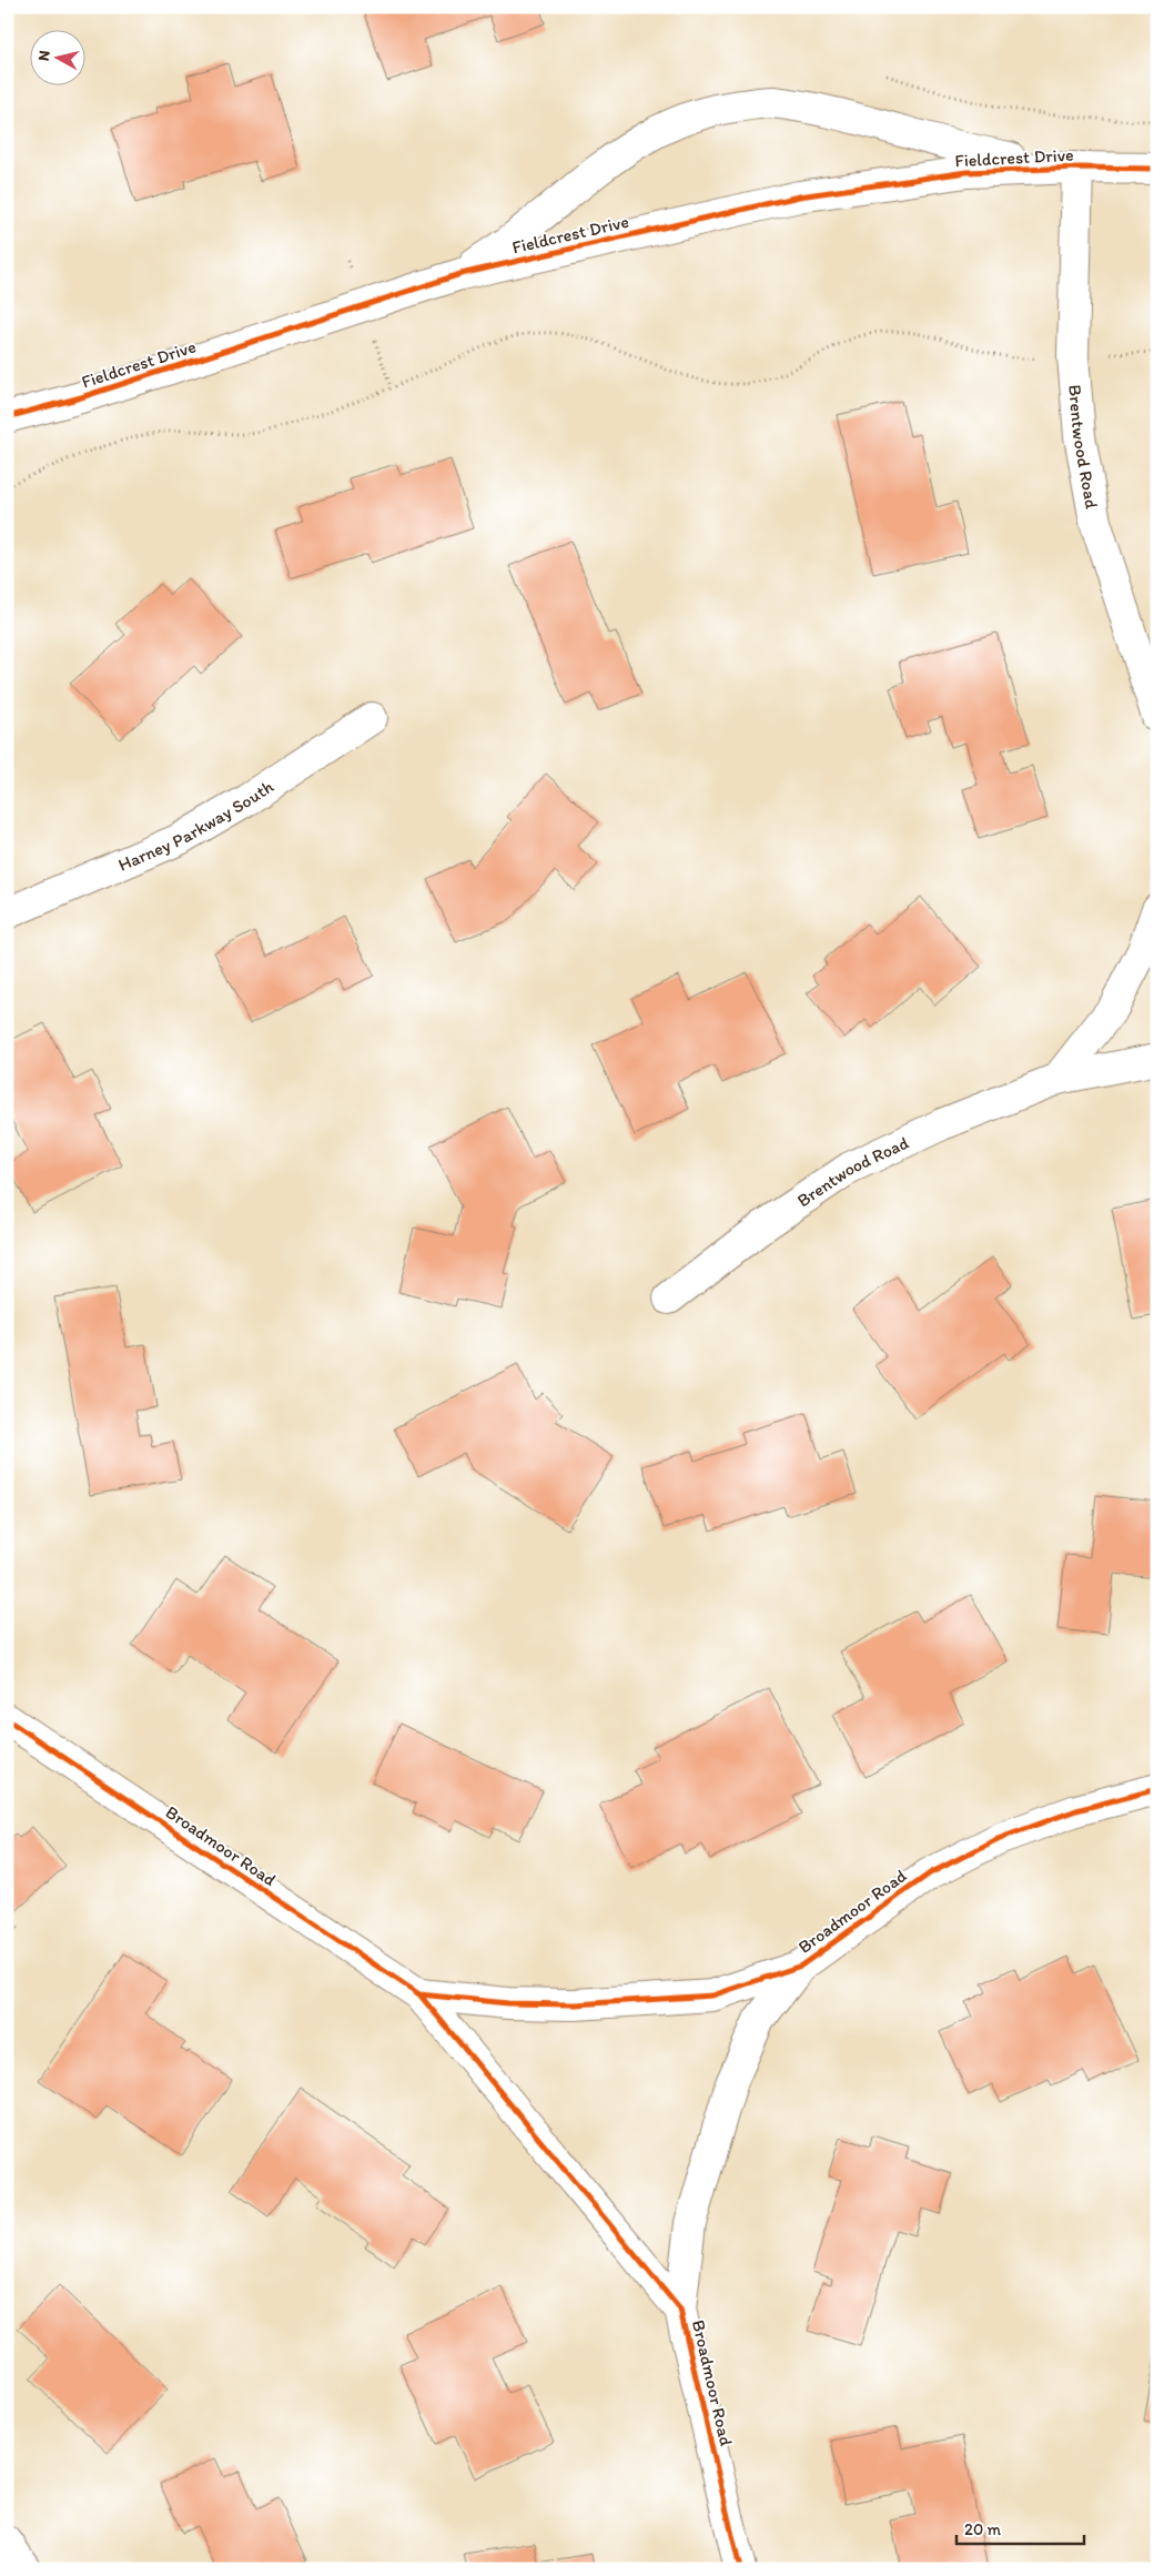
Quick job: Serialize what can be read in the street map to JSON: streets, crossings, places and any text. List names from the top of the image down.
{
  "streets": {
    "street": [
      "Fieldcrest Drive",
      "Brentwood Road",
      "Harney Parkway South",
      "Broadmoor Road"
    ]
  },
  "crossings": [
    ["Fieldcrest Drive", "Brentwood Road"]
  ],
  "scale_bar": "20 m",
  "north": "left"
}
